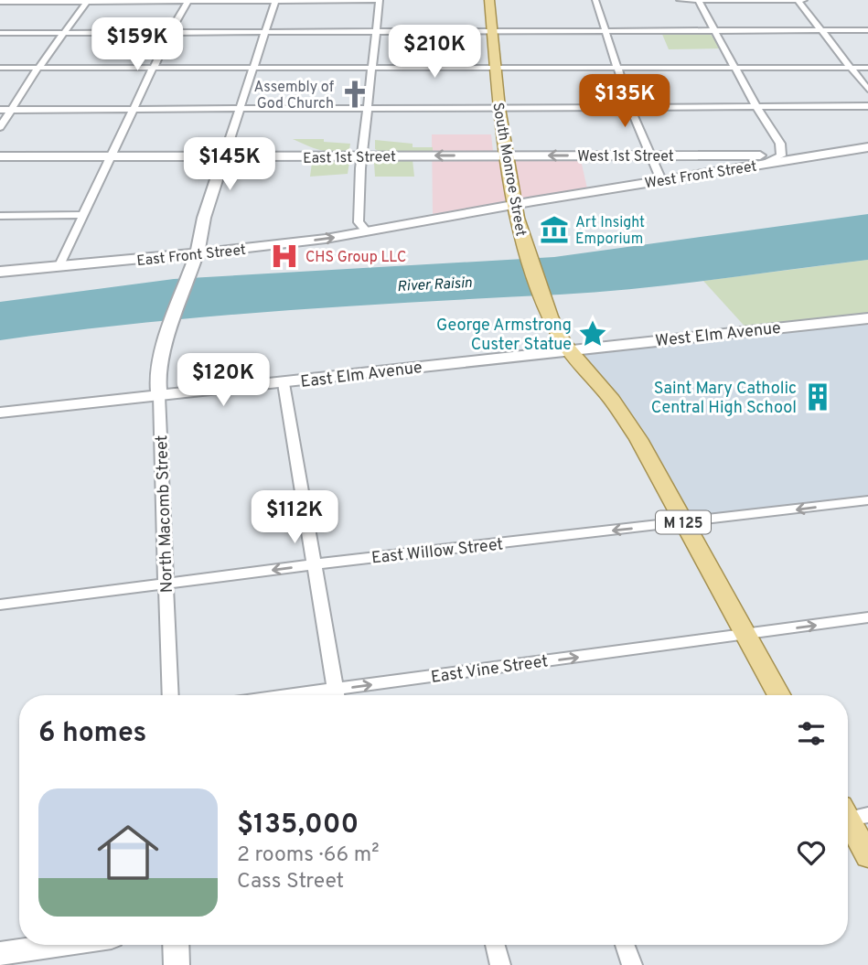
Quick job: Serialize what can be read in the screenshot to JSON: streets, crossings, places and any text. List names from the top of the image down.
{
  "streets": {
    "main road": ["South Monroe Street", "M 125"],
    "street": [
      "West 1st Street",
      "East 1st Street",
      "West Front Street",
      "East Front Street",
      "West Elm Avenue",
      "East Elm Avenue",
      "North Macomb Street",
      "East Willow Street",
      "East Vine Street"
    ]
  },
  "crossings": [
    ["West 1st Street", "East 1st Street"],
    ["West 1st Street", "South Monroe Street"],
    ["West 1st Street", "West Front Street"],
    ["East 1st Street", "South Monroe Street"],
    ["East 1st Street", "North Macomb Street"],
    ["South Monroe Street", "East Front Street"],
    ["South Monroe Street", "West Elm Avenue"],
    ["South Monroe Street", "East Elm Avenue"],
    ["South Monroe Street", "M 125"],
    ["West Front Street", "East Front Street"],
    ["East Front Street", "North Macomb Street"],
    ["West Elm Avenue", "East Elm Avenue"],
    ["West Elm Avenue", "M 125"],
    ["East Elm Avenue", "North Macomb Street"],
    ["East Elm Avenue", "M 125"],
    ["North Macomb Street", "East Willow Street"],
    ["M 125", "East Willow Street"],
    ["M 125", "East Vine Street"]
  ],
  "one_way": ["East Willow Street", "East Vine Street"],
  "water": ["River Raisin"],
  "places": {
    "church": ["Assembly of God Church"],
    "museum": ["Art Insight Emporium"],
    "hospital": ["CHS Group LLC"],
    "place": ["George Armstrong Custer Statue"],
    "building": ["Saint Mary Catholic Central High School"]
  },
  "page": {
    "price": [
      "$159K",
      "$210K",
      "$135K",
      "$145K",
      "$120K",
      "$112K"
    ],
    "heading": "6 homes",
    "list": [
      {
        "name": "$135,000",
        "note": "2 rooms · 66 m² · Cass Street"
      }
    ]
  }
}
